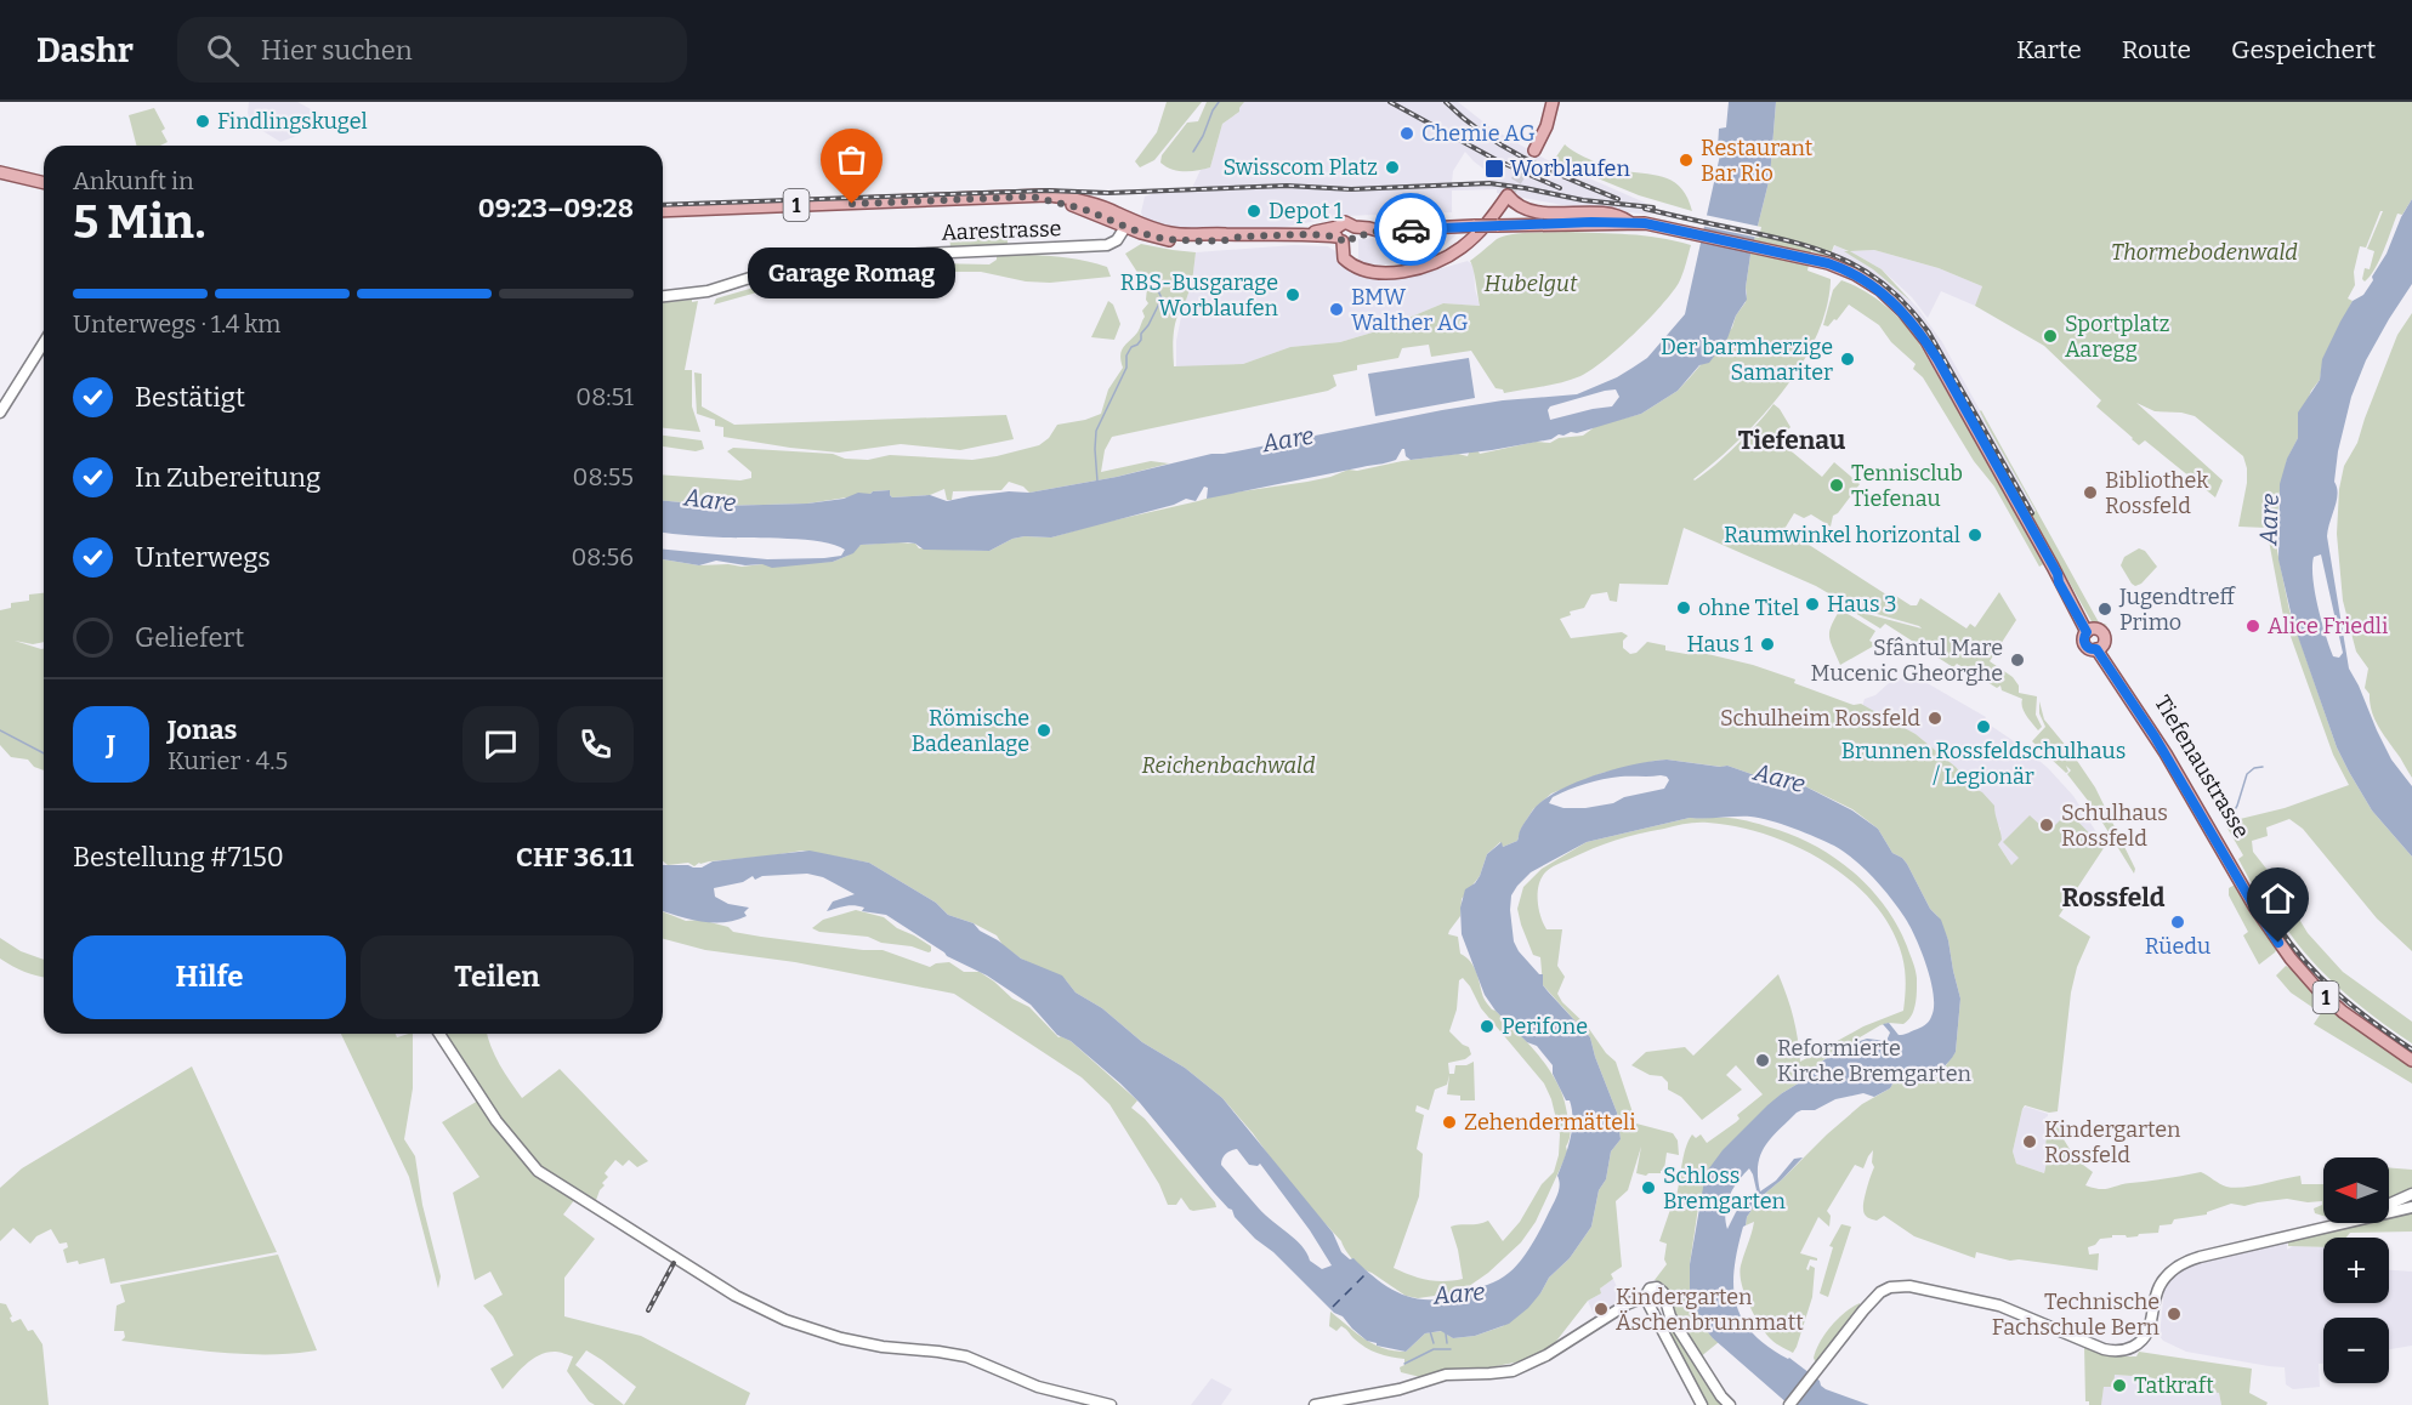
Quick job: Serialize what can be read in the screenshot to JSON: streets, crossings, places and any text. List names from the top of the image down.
{
  "streets": {
    "main road": ["1", "Tiefenaustrasse"],
    "street": ["Aarestrasse"]
  },
  "crossings": [
    ["1", "Aarestrasse"],
    ["1", "Tiefenaustrasse"]
  ],
  "districts": ["Tiefenau", "Rossfeld"],
  "water": ["Aare"],
  "parks": ["Thormebodenwald", "Hubelgut", "Reichenbachwald"],
  "places": {
    "other": [
      "Findlingskugel",
      "Chemie AG",
      "Restaurant Bar Rio",
      "Swisscom Platz",
      "Garage Romag",
      "Depot 1",
      "RBS-Busgarage Worblaufen",
      "BMW Walther AG",
      "Sportplatz Aaregg",
      "Der barmherzige Samariter",
      "Tennisclub Tiefenau",
      "Bibliothek Rossfeld",
      "Raumwinkel horizontal",
      "Haus 3",
      "ohne Titel",
      "Jugendtreff Primo",
      "Alice Friedli",
      "Haus 1",
      "Sfântul Mare Mucenic Gheorghe",
      "Schulheim Rossfeld",
      "Brunnen Rossfeldschulhaus / Legionär",
      "Römische Badeanlage",
      "Schulhaus Rossfeld",
      "Rüedu",
      "Perifone",
      "Reformierte Kirche Bremgarten",
      "Zehendermätteli",
      "Kindergarten Rossfeld",
      "Schloss Bremgarten",
      "Kindergarten Äschenbrunnmatt",
      "Technische Fachschule Bern",
      "Tatkraft"
    ],
    "transit": ["Worblaufen"]
  },
  "north": "left",
  "page": {
    "header": "Dashr",
    "search": "Hier suchen",
    "nav": ["Karte", "Route", "Gespeichert"],
    "heading": ["5 Min.", "Ankunft in", "09:23–09:28"],
    "panel": [
      "Jonas",
      "Kurier · 4.5",
      "Bestellung #7150",
      "CHF 36.11"
    ],
    "bubble": "Garage Romag",
    "bar": "Unterwegs · 1.4 km",
    "list": [
      ["Bestätigt", "08:51"],
      ["In Zubereitung", "08:55"],
      ["Unterwegs", "08:56"],
      "Geliefert"
    ],
    "round": "J",
    "buttons": ["Hilfe", "Teilen"],
    "map_buttons": ["+", "−"]
  }
}
